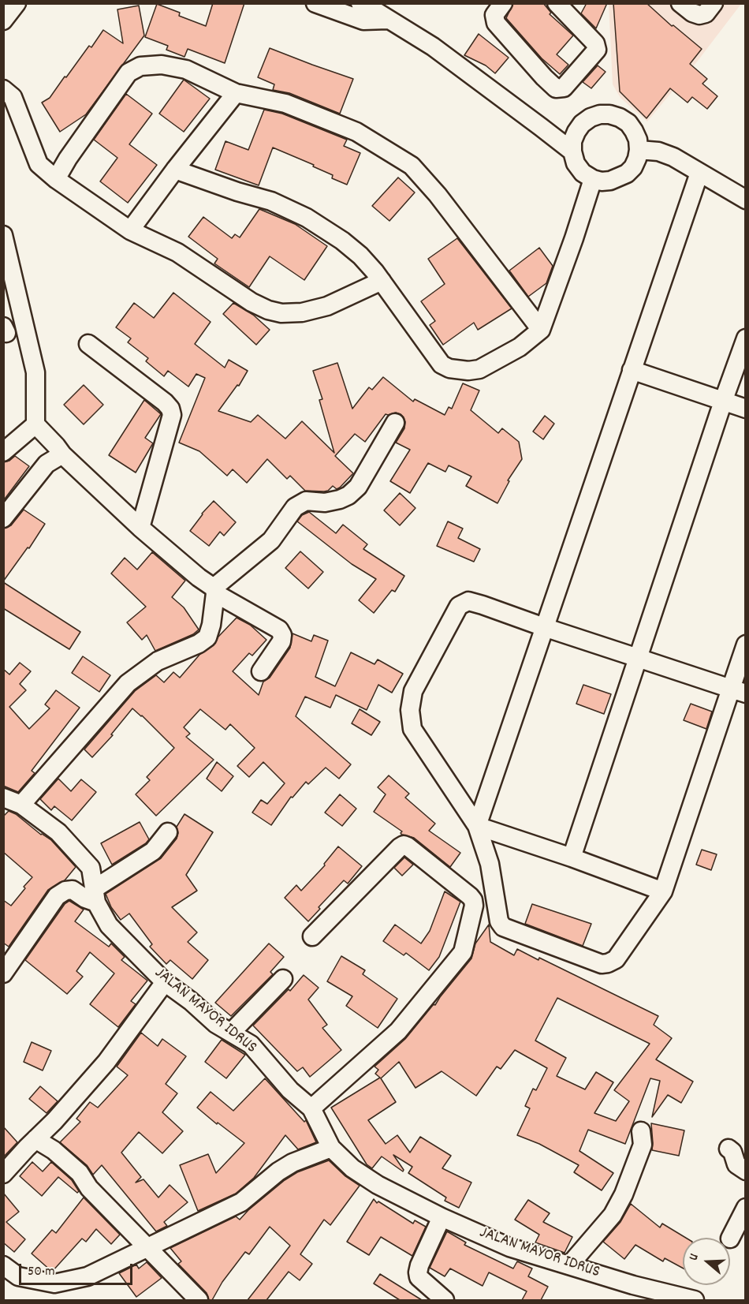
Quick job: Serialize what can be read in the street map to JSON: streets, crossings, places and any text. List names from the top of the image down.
{
  "streets": {
    "street": ["JALAN MAYOR IDRUS"]
  },
  "scale_bar": "50 m",
  "north": "left"
}
